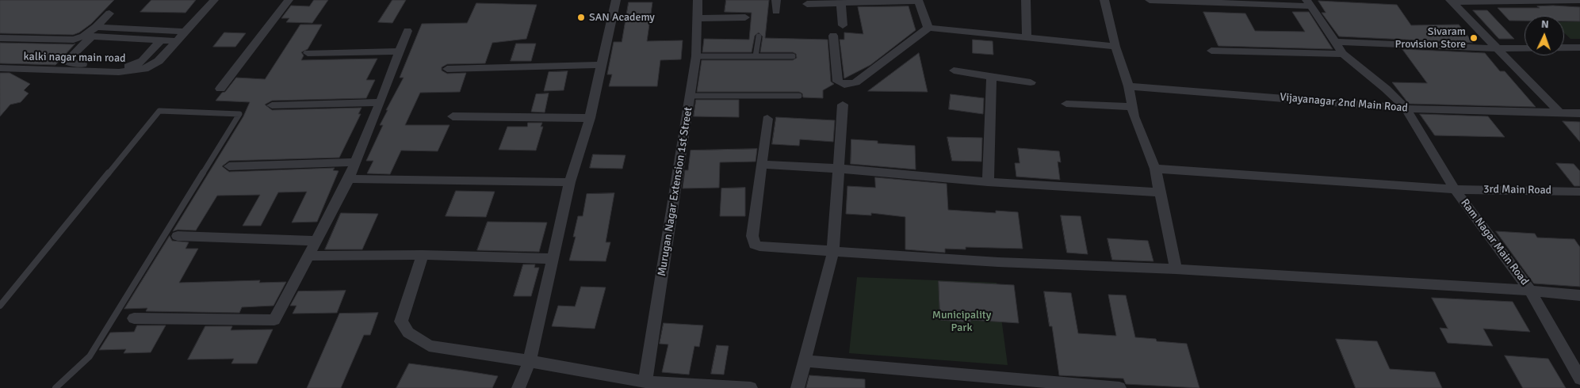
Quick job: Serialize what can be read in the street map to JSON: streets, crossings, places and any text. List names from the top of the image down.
{
  "streets": {
    "street": [
      "kalki nagar main road",
      "Vijayanagar 2nd Main Road",
      "3rd Main Road",
      "Murugan Nagar Extension 1st Street",
      "Ram Nagar Main Road"
    ]
  },
  "crossings": [
    ["Vijayanagar 2nd Main Road", "Ram Nagar Main Road"],
    ["3rd Main Road", "Ram Nagar Main Road"]
  ],
  "parks": ["Municipality Park"],
  "places": ["SAN Academy", "Sivaram Provision Store"],
  "north": "top"
}
